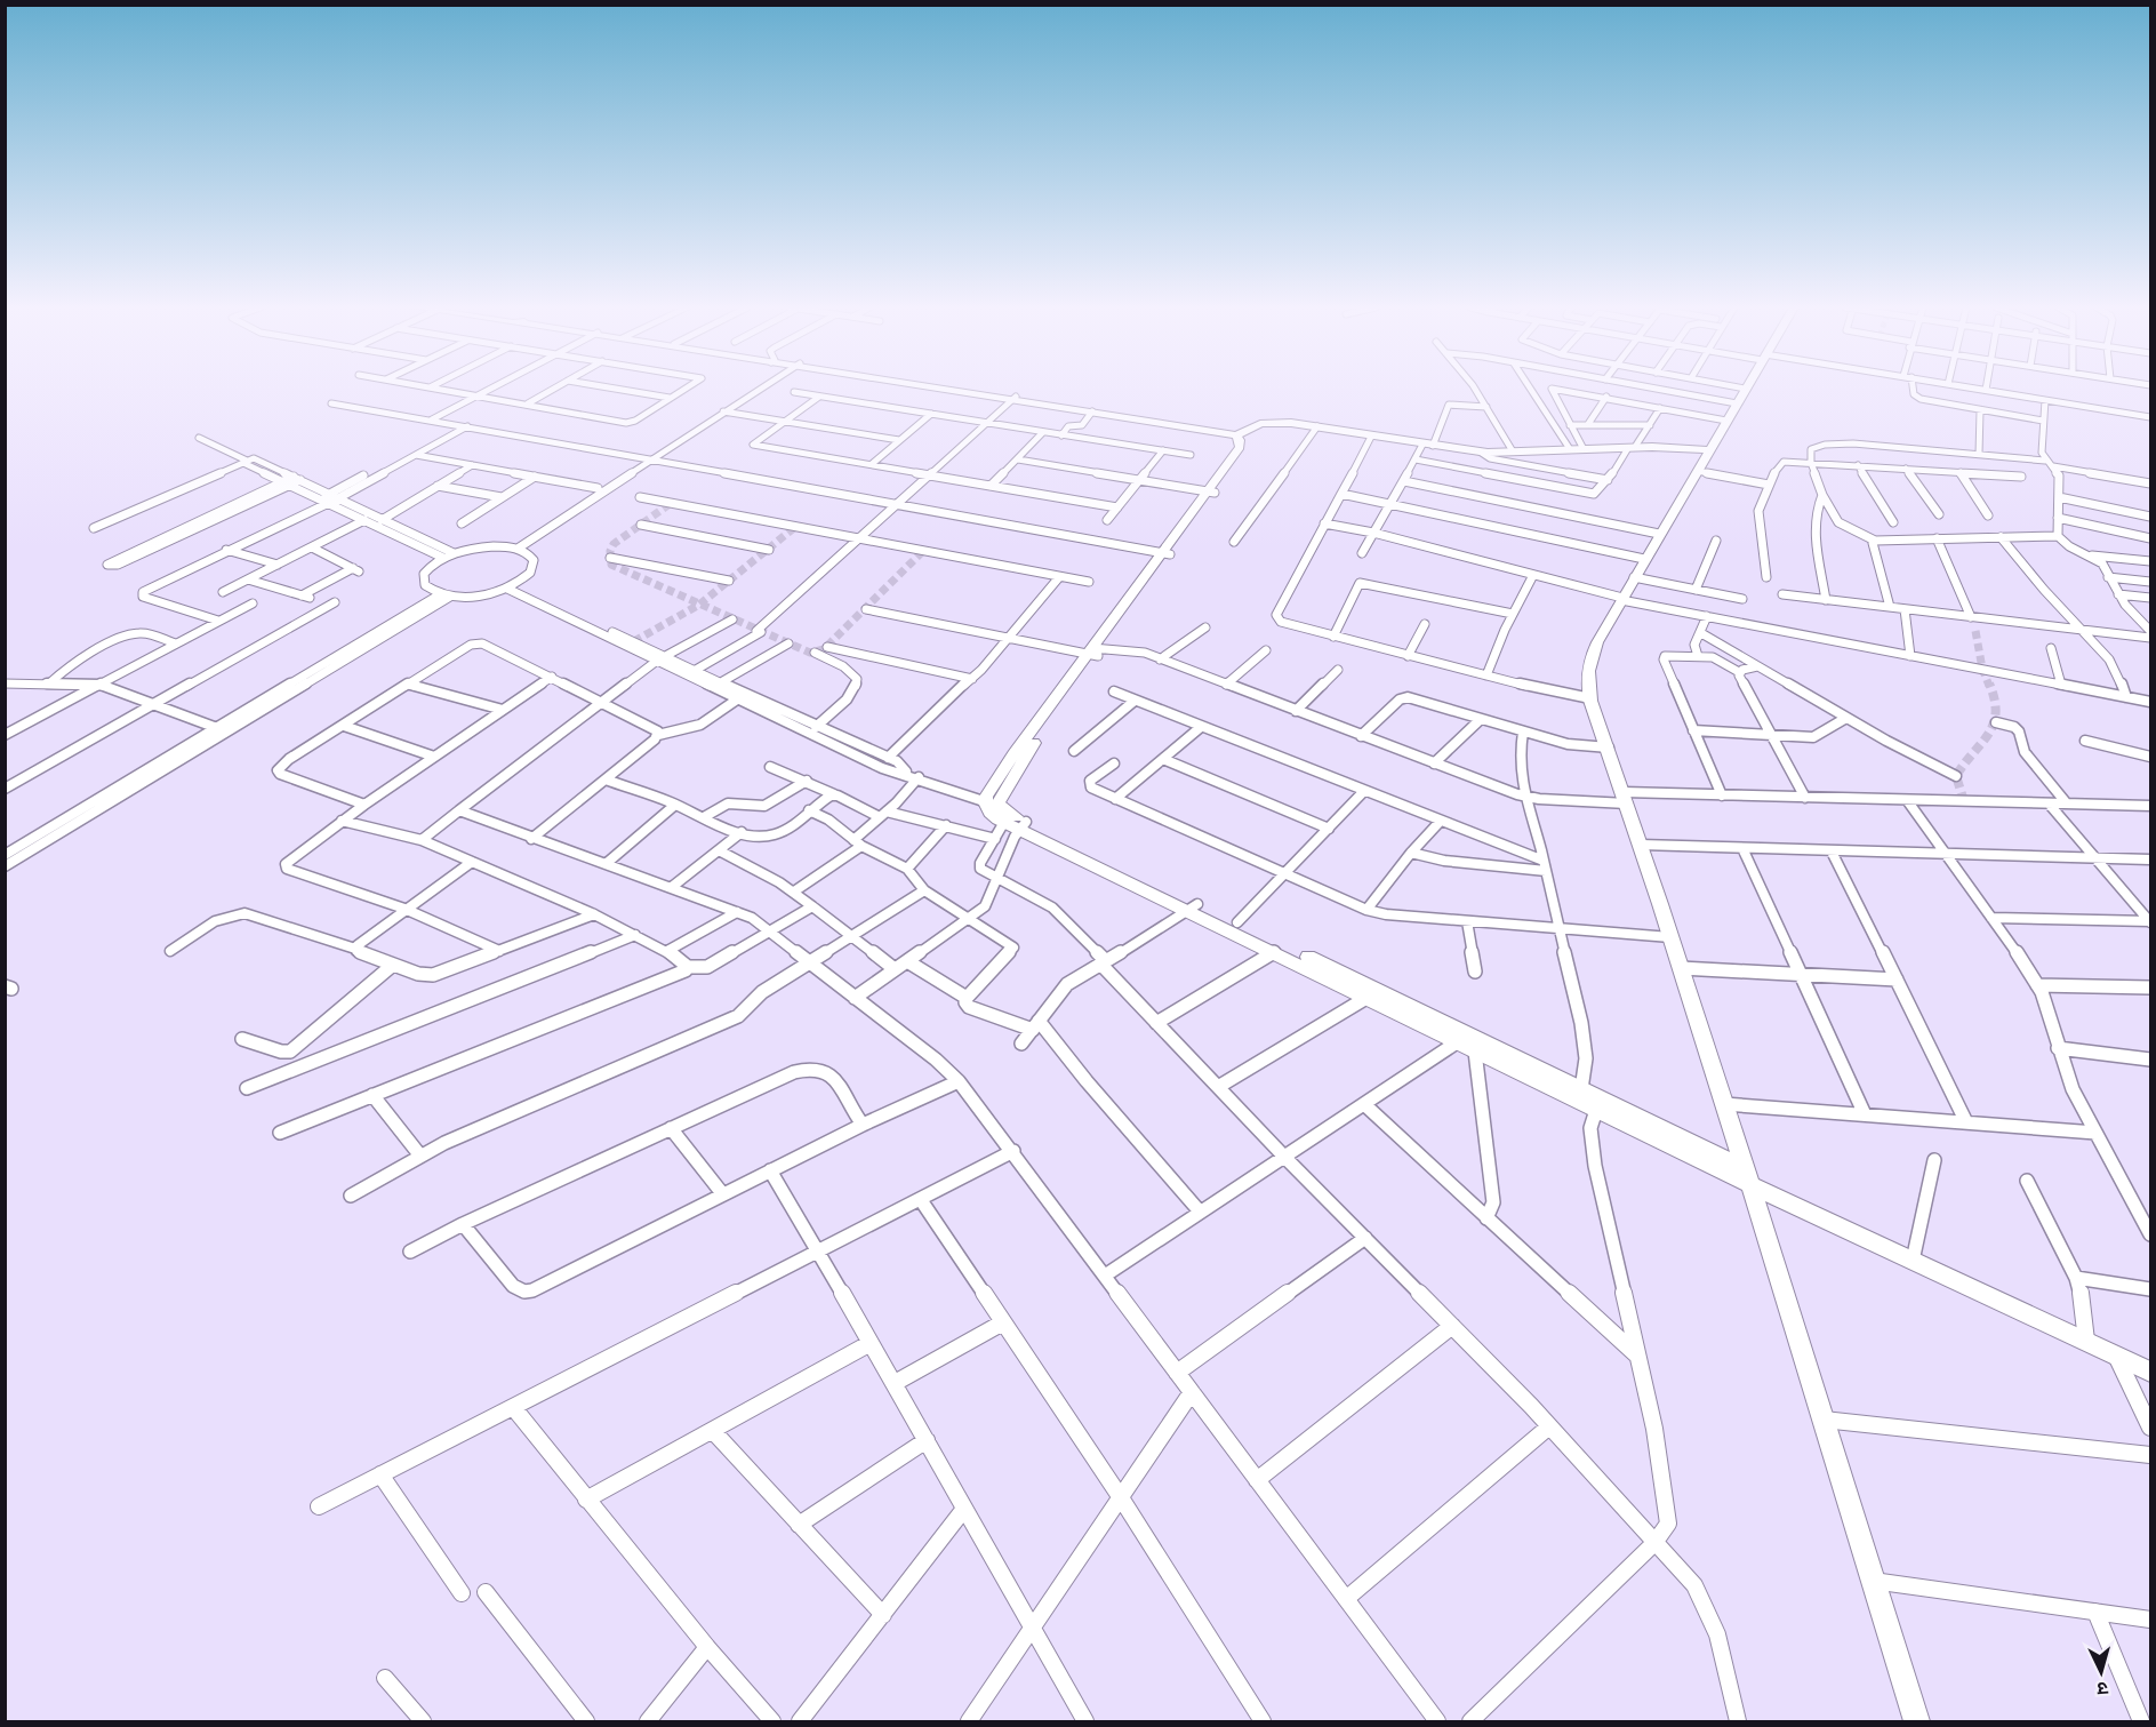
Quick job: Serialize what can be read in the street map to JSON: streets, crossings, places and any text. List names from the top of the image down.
{
  "north": "bottom"
}
